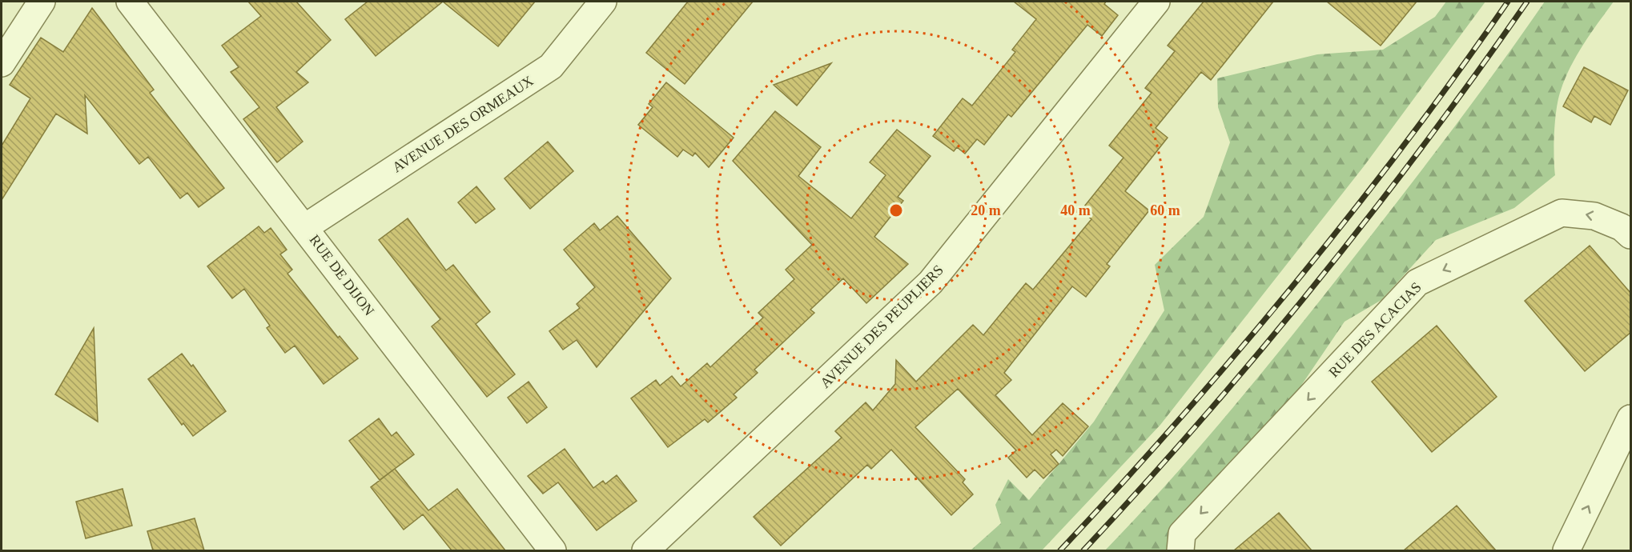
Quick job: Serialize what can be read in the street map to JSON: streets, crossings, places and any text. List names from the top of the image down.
{
  "streets": {
    "street": [
      "AVENUE DES ORMEAUX",
      "RUE DE DIJON",
      "AVENUE DES PEUPLIERS",
      "RUE DES ACACIAS"
    ]
  },
  "crossings": [
    ["AVENUE DES ORMEAUX", "RUE DE DIJON"]
  ],
  "one_way": ["RUE DES ACACIAS"],
  "rings": ["20 m", "40 m", "60 m"]
}
